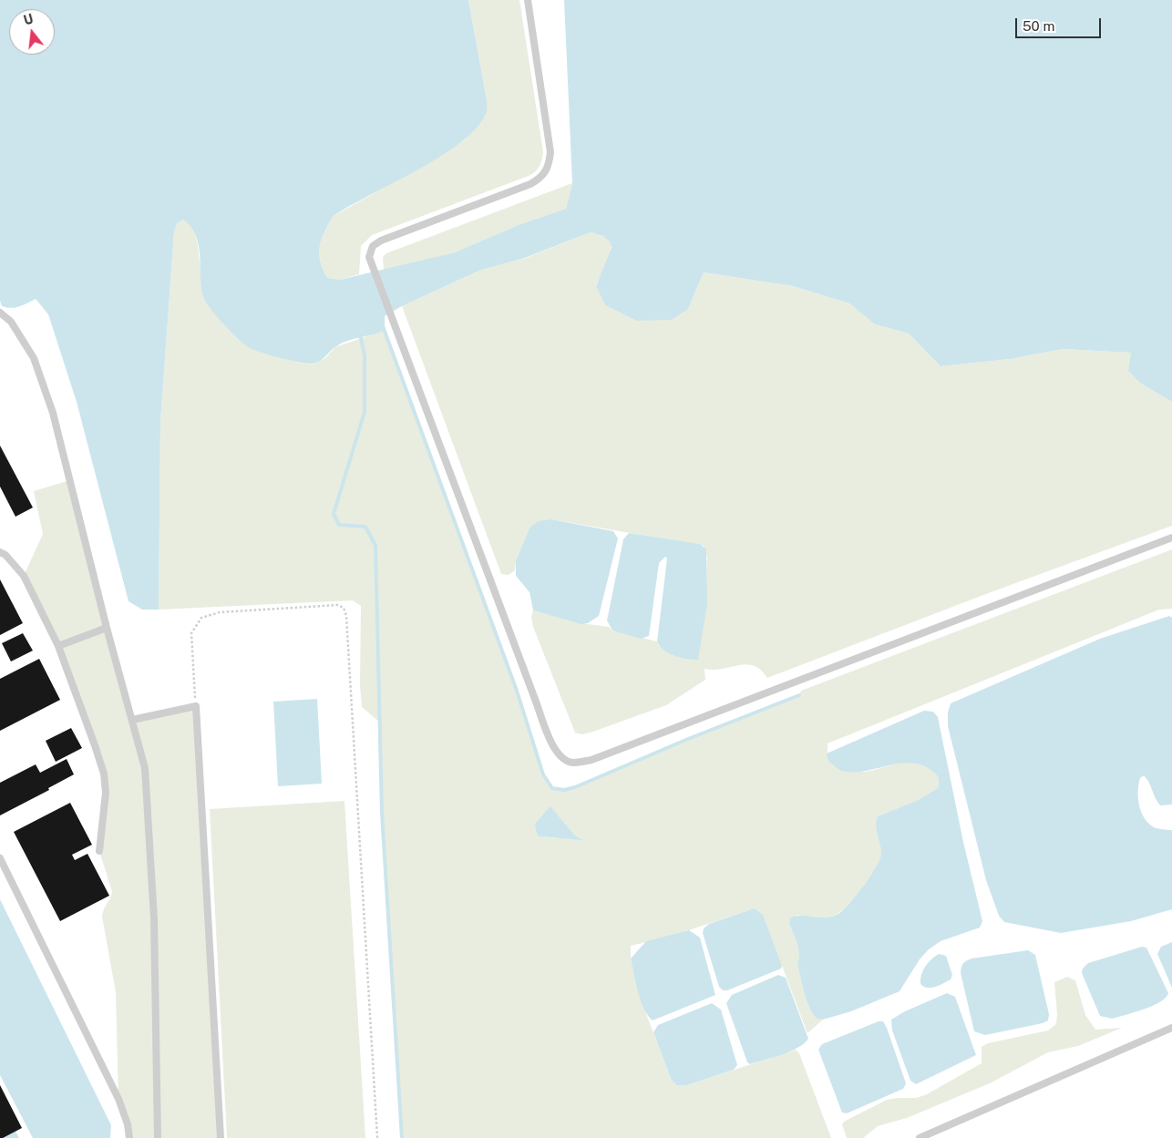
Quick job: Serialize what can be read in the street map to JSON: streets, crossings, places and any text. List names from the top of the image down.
{
  "scale_bar": "50 m",
  "north": "top"
}
